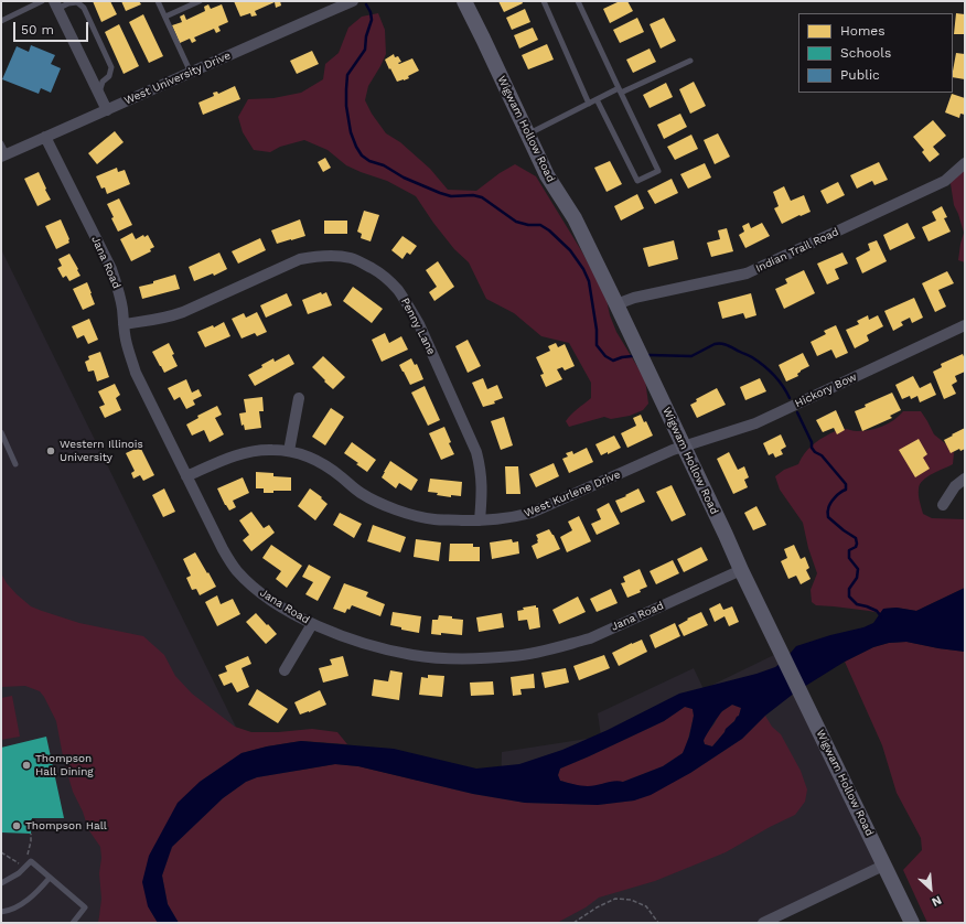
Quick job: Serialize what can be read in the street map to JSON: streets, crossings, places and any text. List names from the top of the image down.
{
  "streets": {
    "street": [
      "West University Drive",
      "Wigwam Hollow Road",
      "Indian Trail Road",
      "Jana Road",
      "Penny Lane",
      "Hickory Bow",
      "West Kurlene Drive"
    ]
  },
  "crossings": [
    ["West University Drive", "Jana Road"],
    ["Wigwam Hollow Road", "Indian Trail Road"],
    ["Wigwam Hollow Road", "Jana Road"],
    ["Wigwam Hollow Road", "Hickory Bow"],
    ["Wigwam Hollow Road", "West Kurlene Drive"],
    ["Jana Road", "Penny Lane"],
    ["Jana Road", "West Kurlene Drive"],
    ["Penny Lane", "West Kurlene Drive"],
    ["Hickory Bow", "West Kurlene Drive"]
  ],
  "places": ["Western Illinois University", "Thompson Hall Dining", "Thompson Hall"],
  "legend": ["Homes", "Schools", "Public"],
  "scale_bar": "50 m",
  "north": "bottom right"
}
